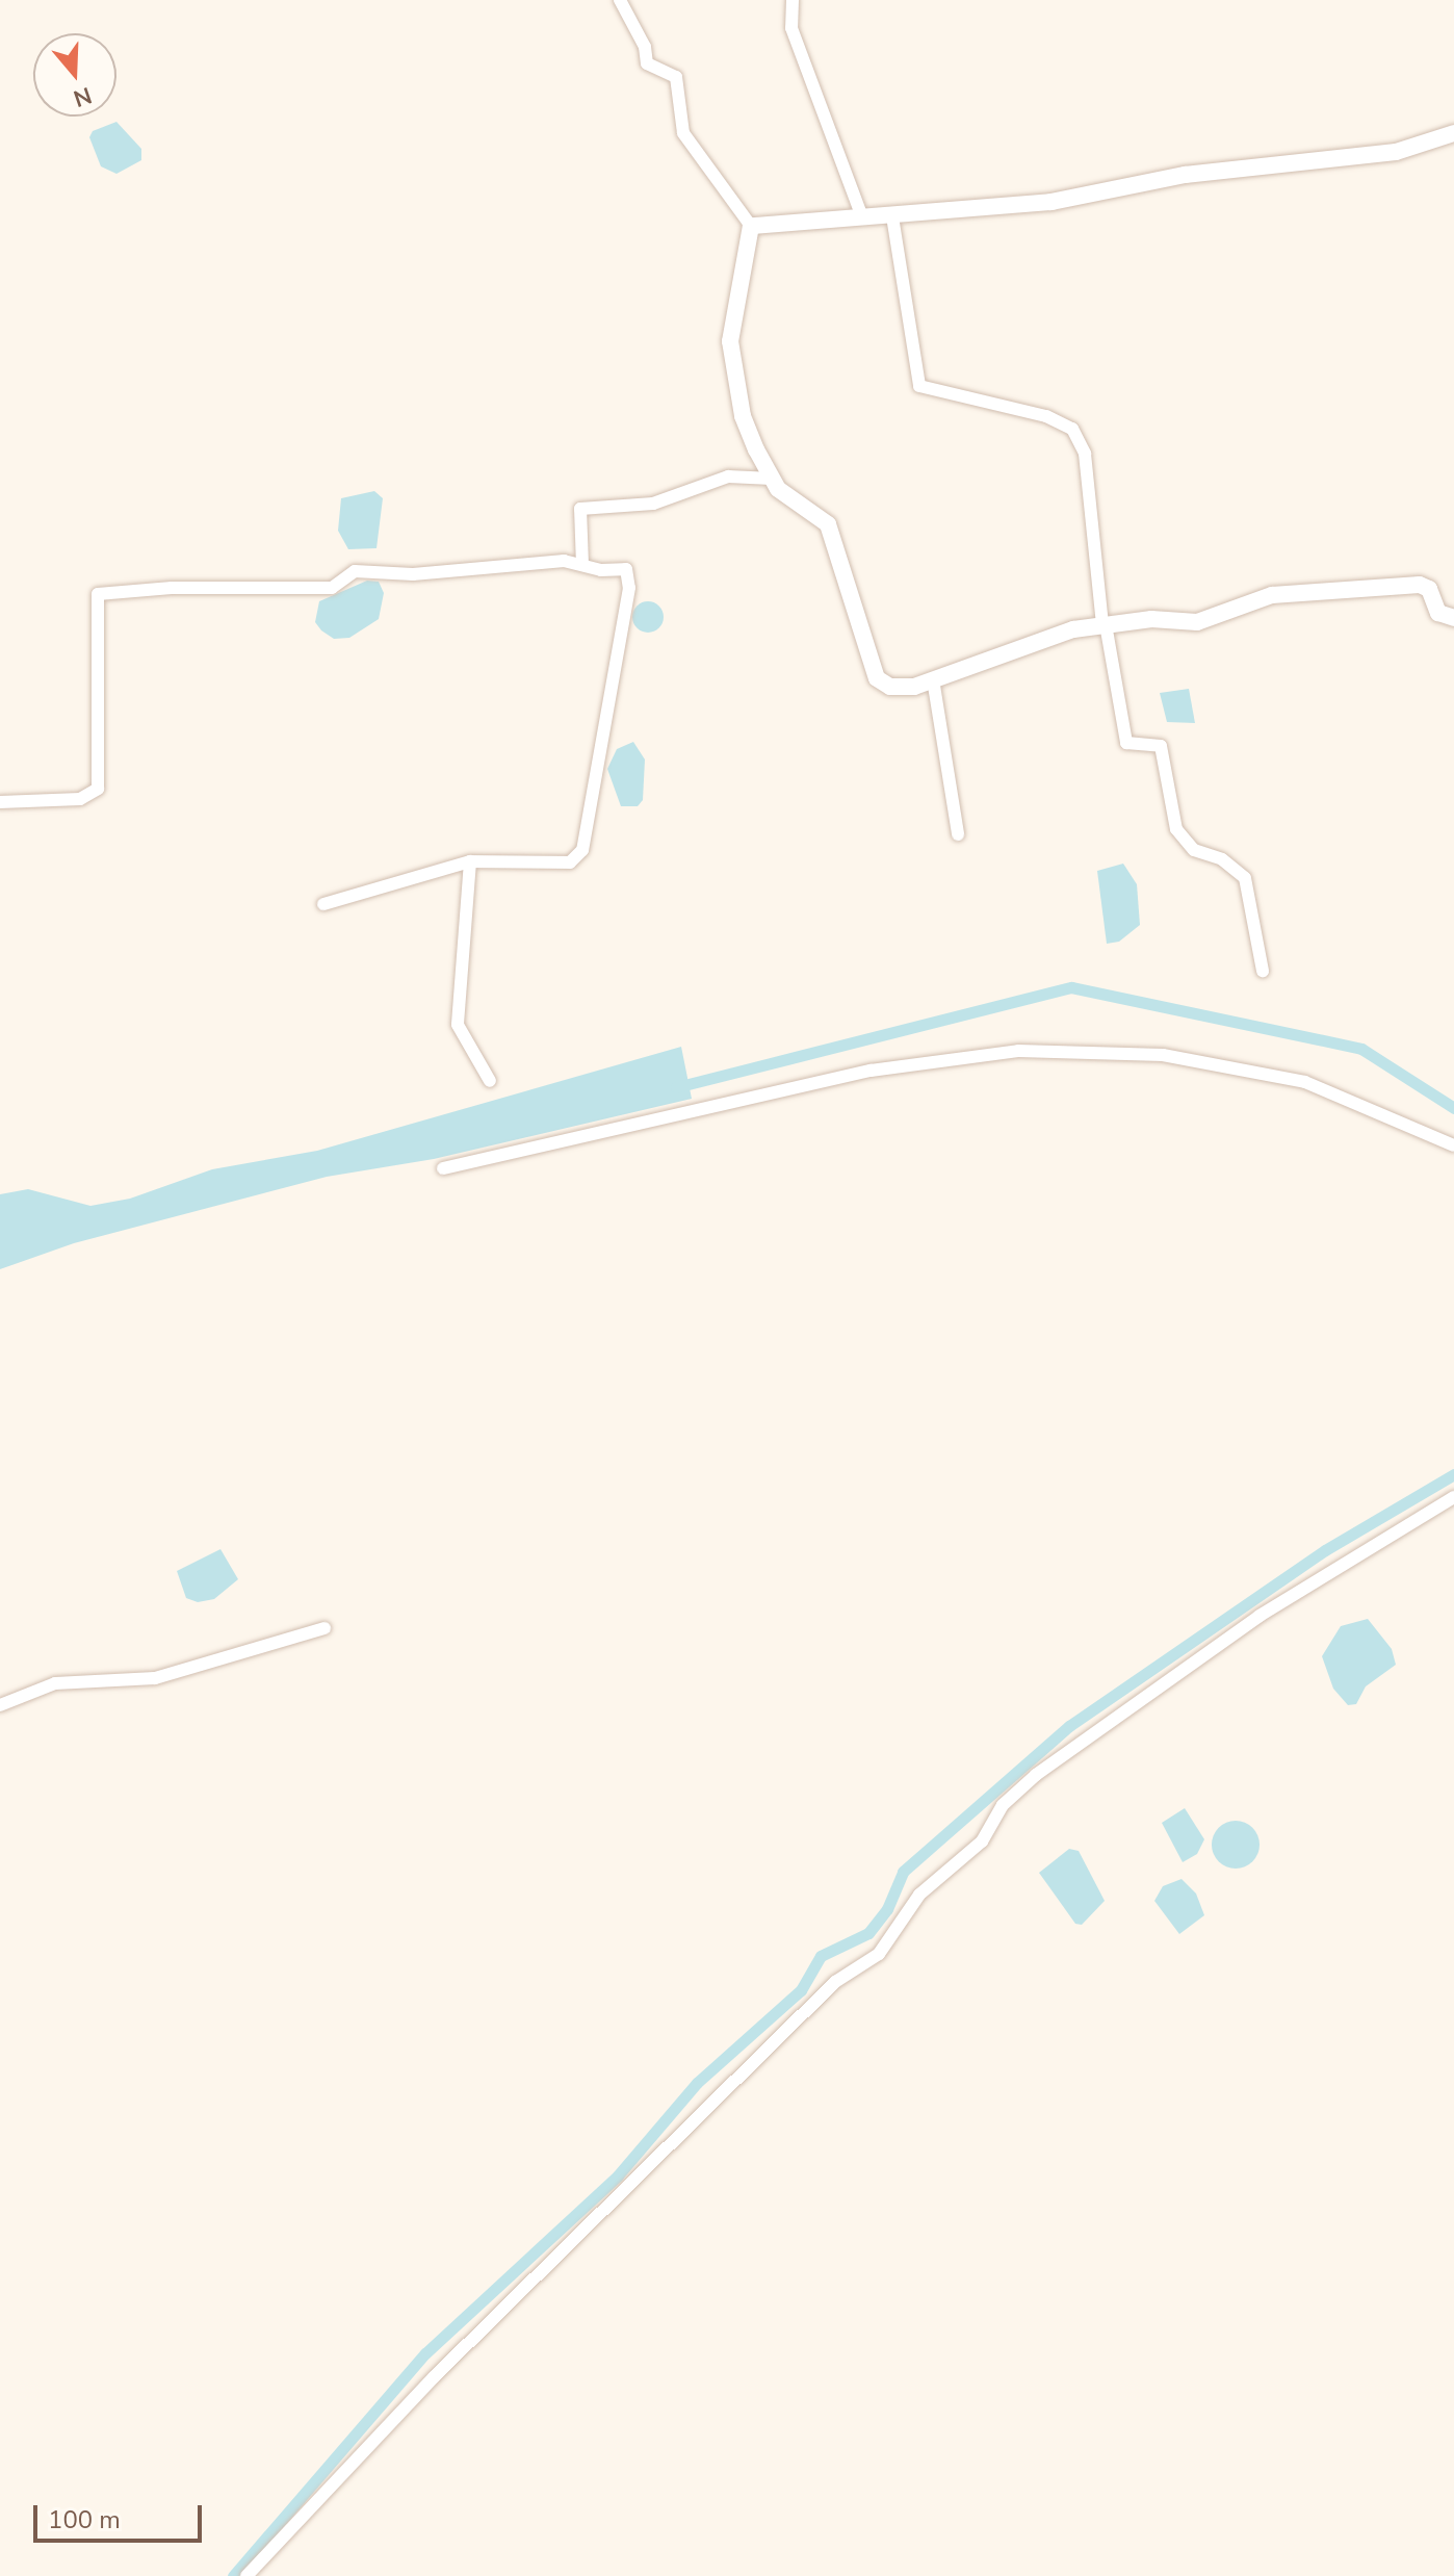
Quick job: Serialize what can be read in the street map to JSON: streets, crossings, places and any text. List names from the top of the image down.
{
  "scale_bar": "100 m",
  "north": "bottom"
}
